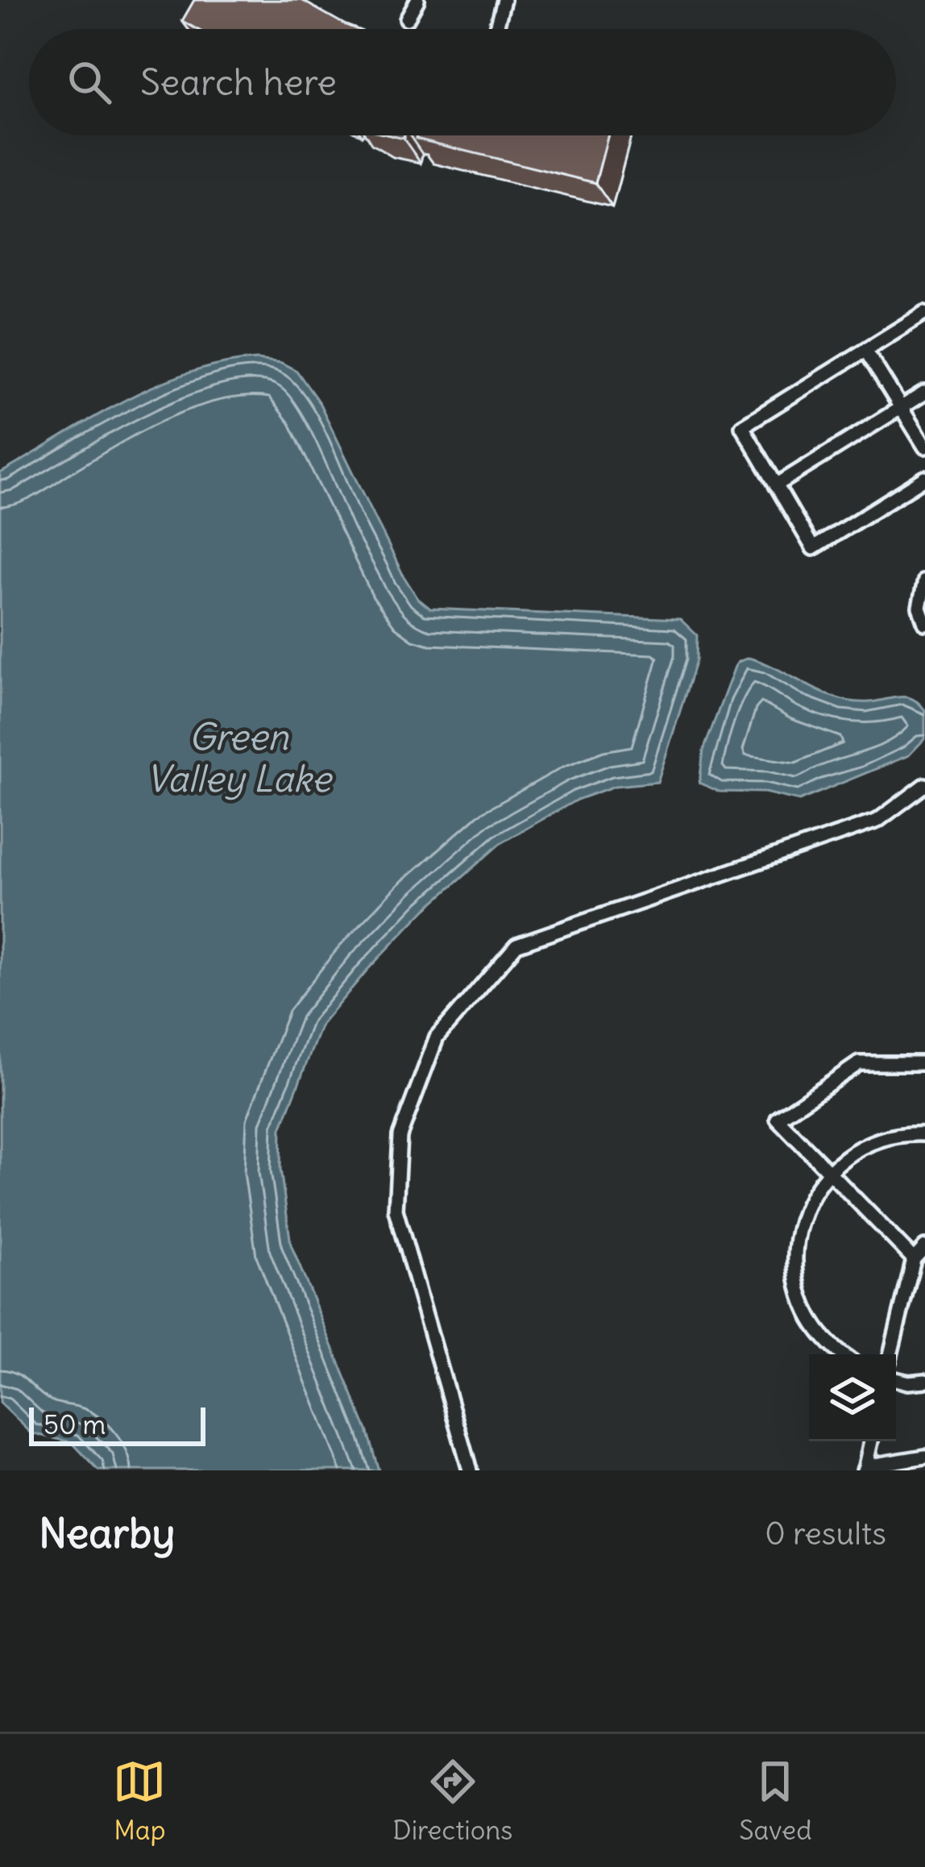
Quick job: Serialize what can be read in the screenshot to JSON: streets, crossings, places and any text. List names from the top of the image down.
{
  "water": ["Green Valley Lake"],
  "scale_bar": "50 m",
  "page": {
    "search": "Search here",
    "scale": "50 m",
    "heading": ["Nearby", "0 results"],
    "nav": ["Map", "Directions", "Saved"]
  }
}
